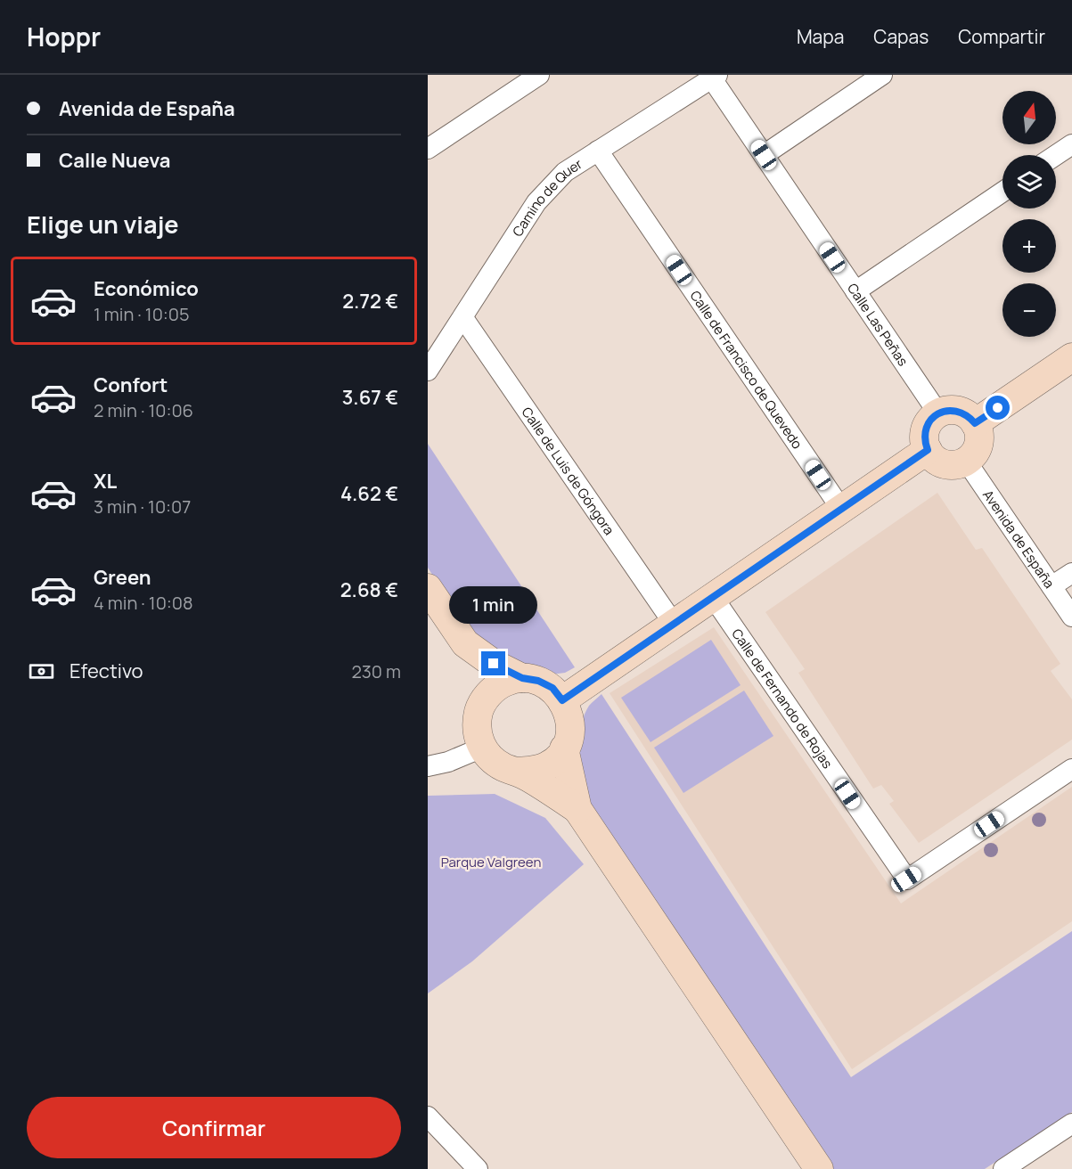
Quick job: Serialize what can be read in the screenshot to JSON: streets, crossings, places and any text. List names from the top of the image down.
{
  "streets": {
    "street": [
      "Camino de Quer",
      "Calle Las Peñas",
      "Calle de Francisco de Quevedo",
      "Calle de Luis de Góngora",
      "Avenida de España",
      "Calle de Fernando de Rojas"
    ]
  },
  "crossings": [
    ["Camino de Quer", "Calle Las Peñas"],
    ["Camino de Quer", "Calle de Francisco de Quevedo"],
    ["Camino de Quer", "Calle de Luis de Góngora"],
    ["Calle Las Peñas", "Avenida de España"]
  ],
  "parks": ["Parque Valgreen"],
  "north": "top",
  "page": {
    "header": "Hoppr",
    "nav": ["Mapa", "Capas", "Compartir"],
    "banner": ["Avenida de España", "Calle Nueva"],
    "map_buttons": ["+", "−"],
    "heading": "Elige un viaje",
    "list": [
      {
        "name": "Económico",
        "note": "1 min · 10:05",
        "value": "2.72 €"
      },
      {
        "name": "Confort",
        "note": "2 min · 10:06",
        "value": "3.67 €"
      },
      {
        "name": "XL",
        "note": "3 min · 10:07",
        "value": "4.62 €"
      },
      {
        "name": "Green",
        "note": "4 min · 10:08",
        "value": "2.68 €"
      }
    ],
    "bubble": "1 min",
    "pay": ["Efectivo", "230 m"],
    "buttons": "Confirmar"
  }
}
